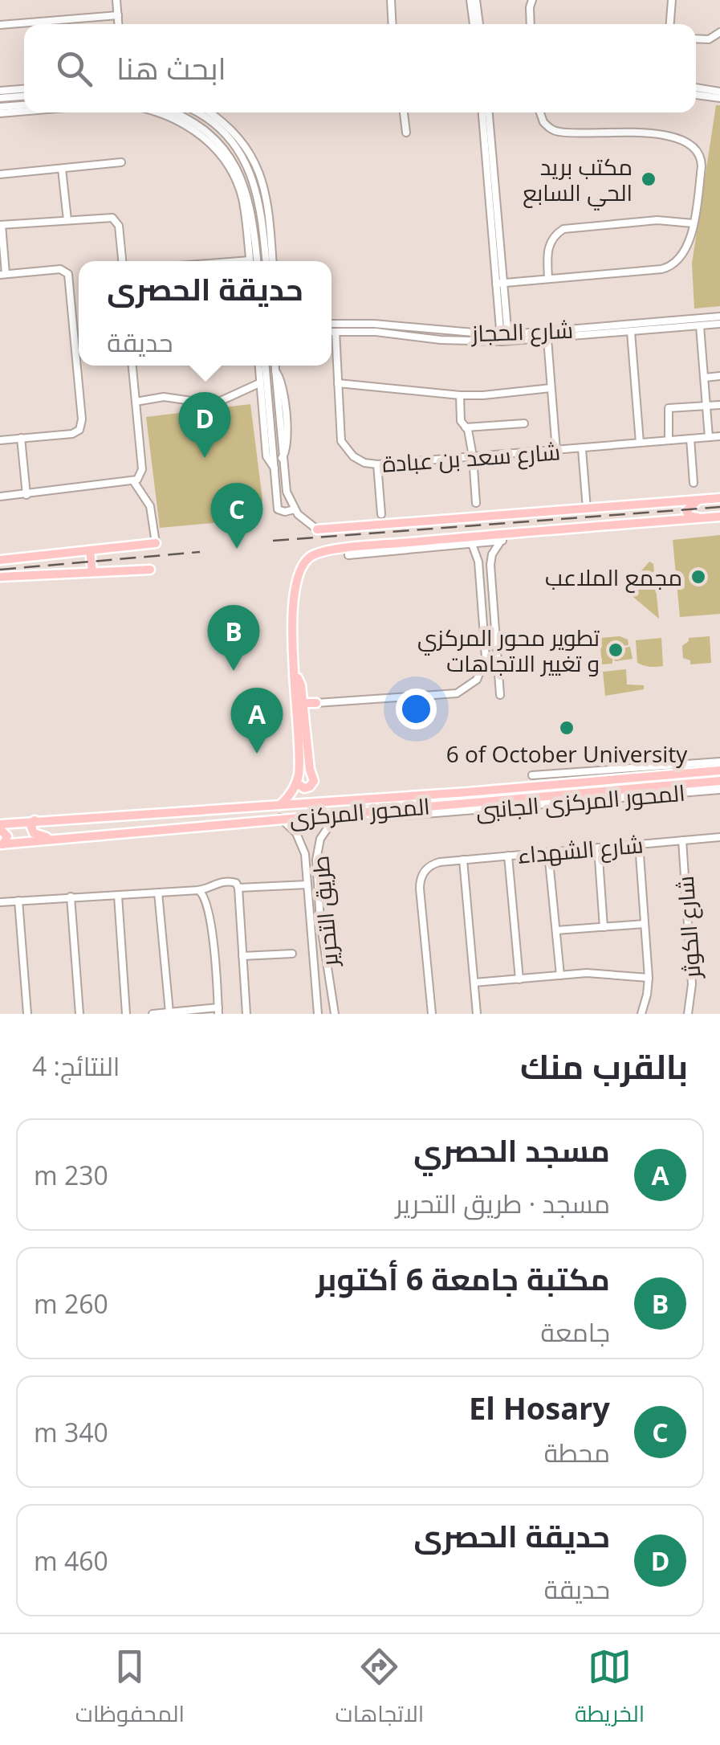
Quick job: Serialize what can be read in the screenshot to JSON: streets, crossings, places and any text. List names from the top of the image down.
{
  "streets": {
    "main road": ["المحور المركزى"],
    "street": [
      "شارع الحجاز",
      "شارع سعد بن عبادة",
      "المحور المركزى الجانبى",
      "شارع الشهداء",
      "طريق التحرير",
      "شارع الكوثر"
    ]
  },
  "crossings": [
    ["شارع الحجاز", "شارع سعد بن عبادة"],
    ["المحور المركزى الجانبى", "المحور المركزى"],
    ["المحور المركزى", "طريق التحرير"],
    ["شارع الشهداء", "شارع الكوثر"]
  ],
  "places": [
    "مكتب بريد الحي السابع",
    "مجمع الملاعب",
    "تطوير محور المركزي و تغيير الاتجاهات",
    "6 of October University"
  ],
  "page": {
    "search": "ابحث هنا",
    "popup": ["حديقة الحصرى", "حديقة"],
    "pins": [
      "D",
      "C",
      "B",
      "A"
    ],
    "heading": ["بالقرب منك", "النتائج: 4"],
    "list": [
      {
        "mark": "A",
        "name": "مسجد الحصري",
        "note": "مسجد · طريق التحرير",
        "value": "230 m"
      },
      {
        "mark": "B",
        "name": "مكتبة جامعة 6 أكتوبر",
        "note": "جامعة",
        "value": "260 m"
      },
      {
        "mark": "C",
        "name": "El Hosary",
        "note": "محطة",
        "value": "340 m"
      },
      {
        "mark": "D",
        "name": "حديقة الحصرى",
        "note": "حديقة",
        "value": "460 m"
      }
    ],
    "nav": ["الخريطة", "الاتجاهات", "المحفوظات"]
  }
}
